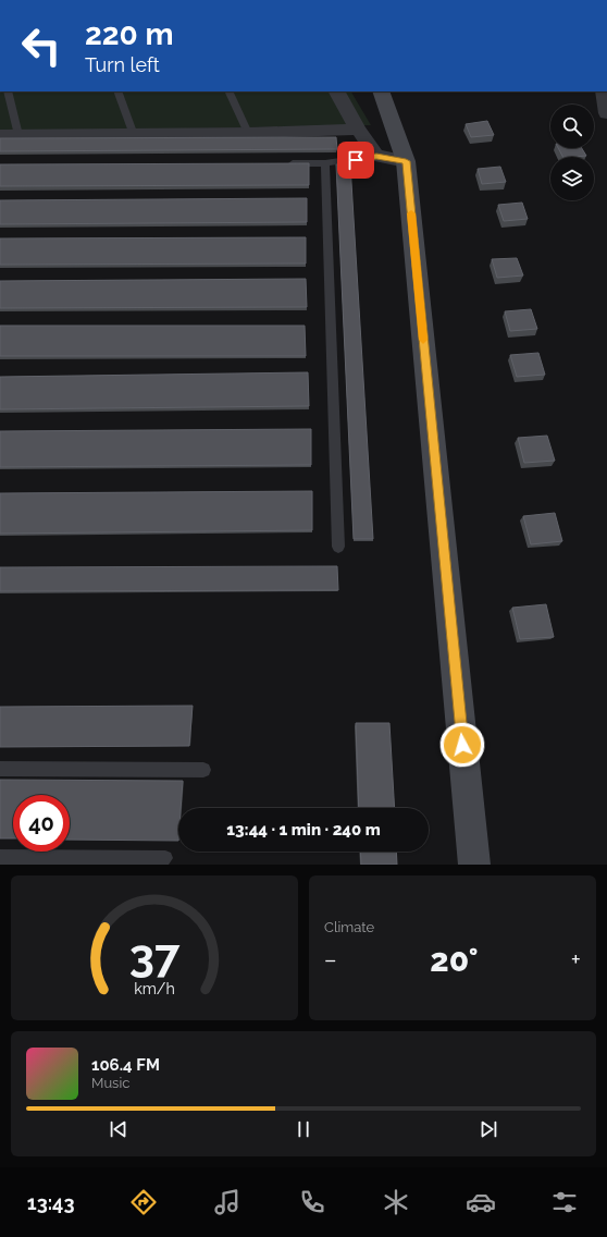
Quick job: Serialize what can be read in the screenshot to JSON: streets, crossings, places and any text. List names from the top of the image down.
{
  "page": {
    "turn": ["220 m", "Turn left"],
    "limit": "40",
    "trip": "13:44 · 1 min · 240 m",
    "tile": "Climate",
    "heat": ["−", "20°", "+"],
    "song": ["106.4 FM", "Music"],
    "tabs": "13:43",
    "gauge": ["37", "km/h"]
  }
}
